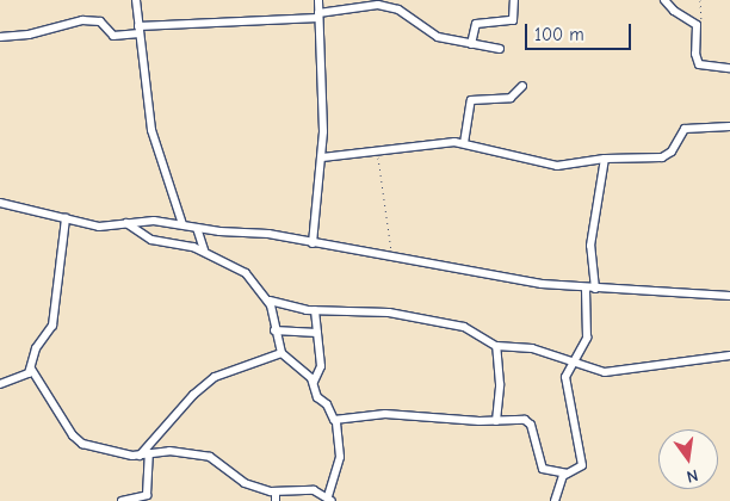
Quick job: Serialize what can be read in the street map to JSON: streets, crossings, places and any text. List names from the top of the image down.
{
  "scale_bar": "100 m",
  "north": "bottom"
}
